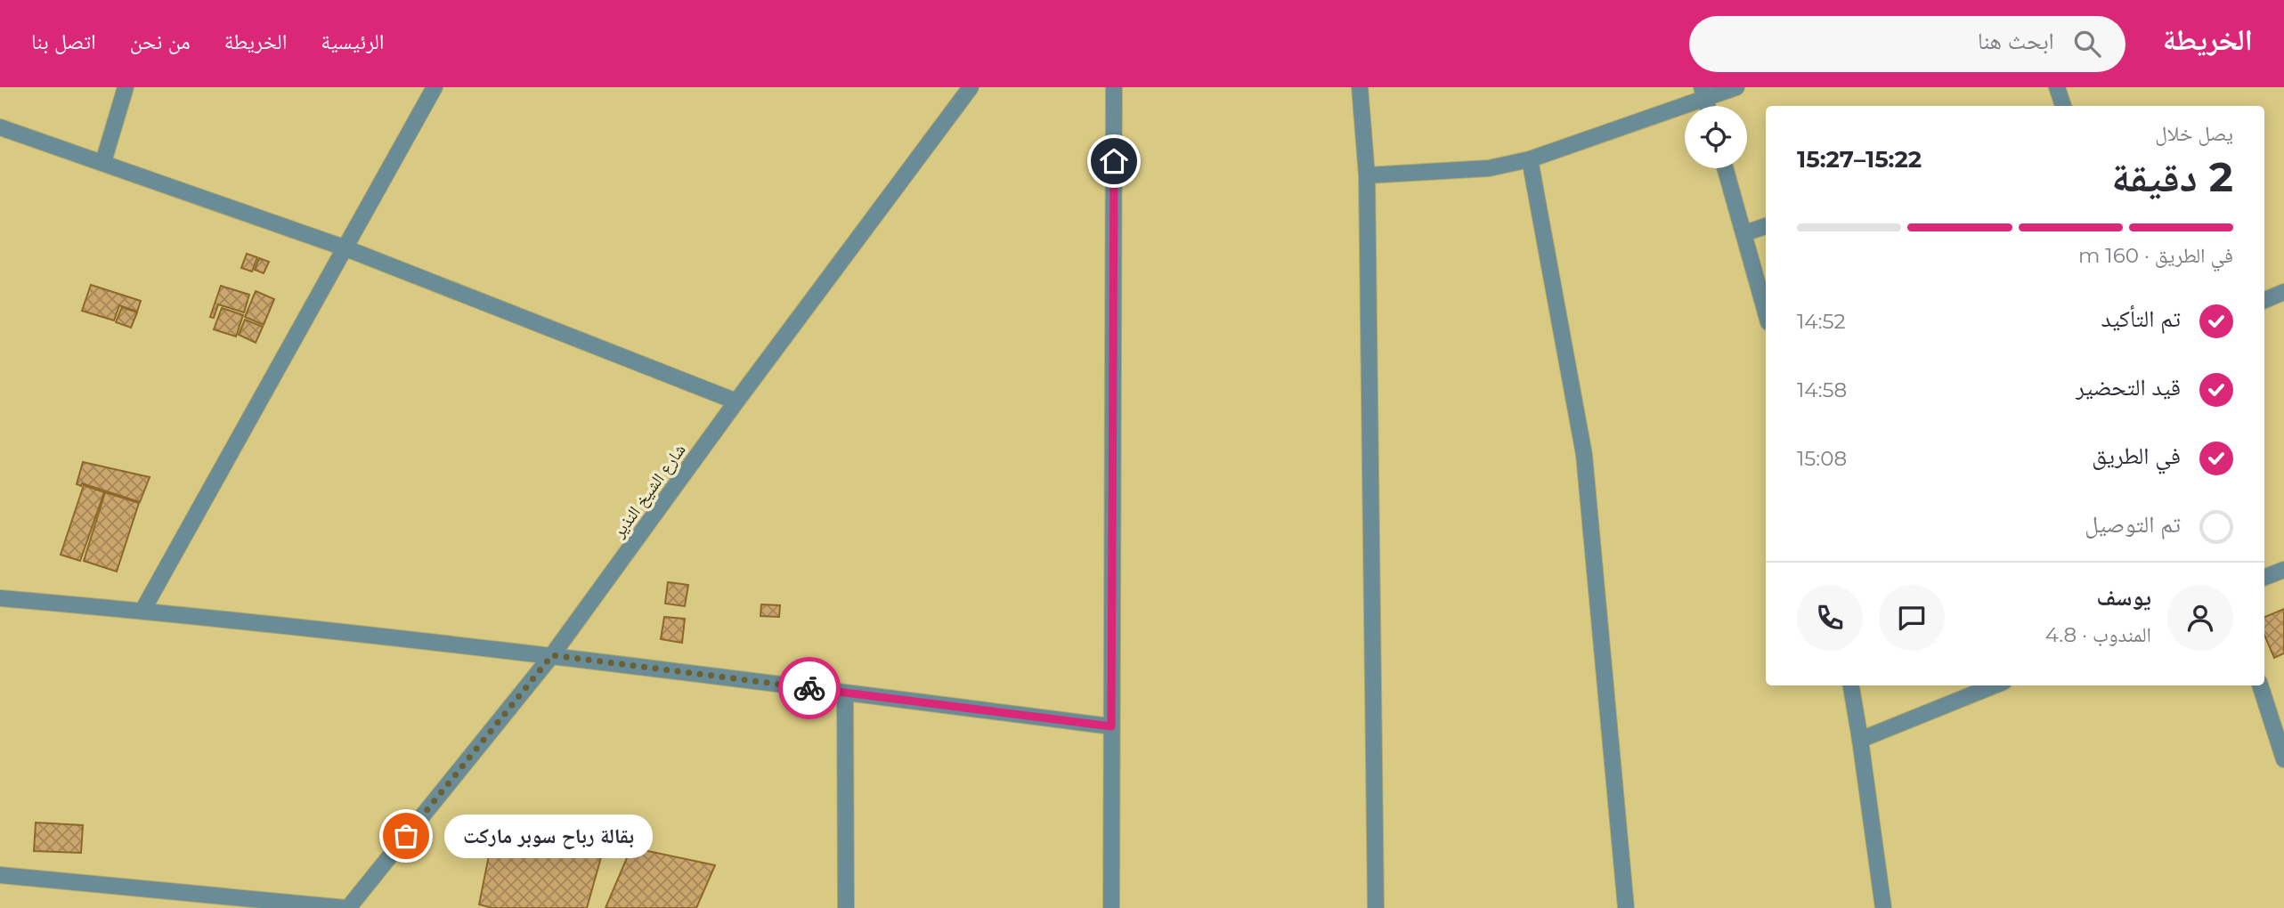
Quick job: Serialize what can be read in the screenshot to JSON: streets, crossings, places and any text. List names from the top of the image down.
{
  "streets": {
    "street": ["شارع الشيخ النذير"]
  },
  "places": ["بقالة رباح سوبر ماركت"],
  "page": {
    "header": "الخريطة",
    "search": "ابحث هنا",
    "nav": [
      "الرئيسية",
      "الخريطة",
      "من نحن",
      "اتصل بنا"
    ],
    "heading": ["2 دقيقة", "يصل خلال", "15:22–15:27"],
    "panel": ["يوسف", "المندوب · 4.8"],
    "bar": "في الطريق · 160 m",
    "list": [
      ["تم التأكيد", "14:52"],
      ["قيد التحضير", "14:58"],
      ["في الطريق", "15:08"],
      "تم التوصيل"
    ],
    "bubble": "بقالة رباح سوبر ماركت"
  }
}
